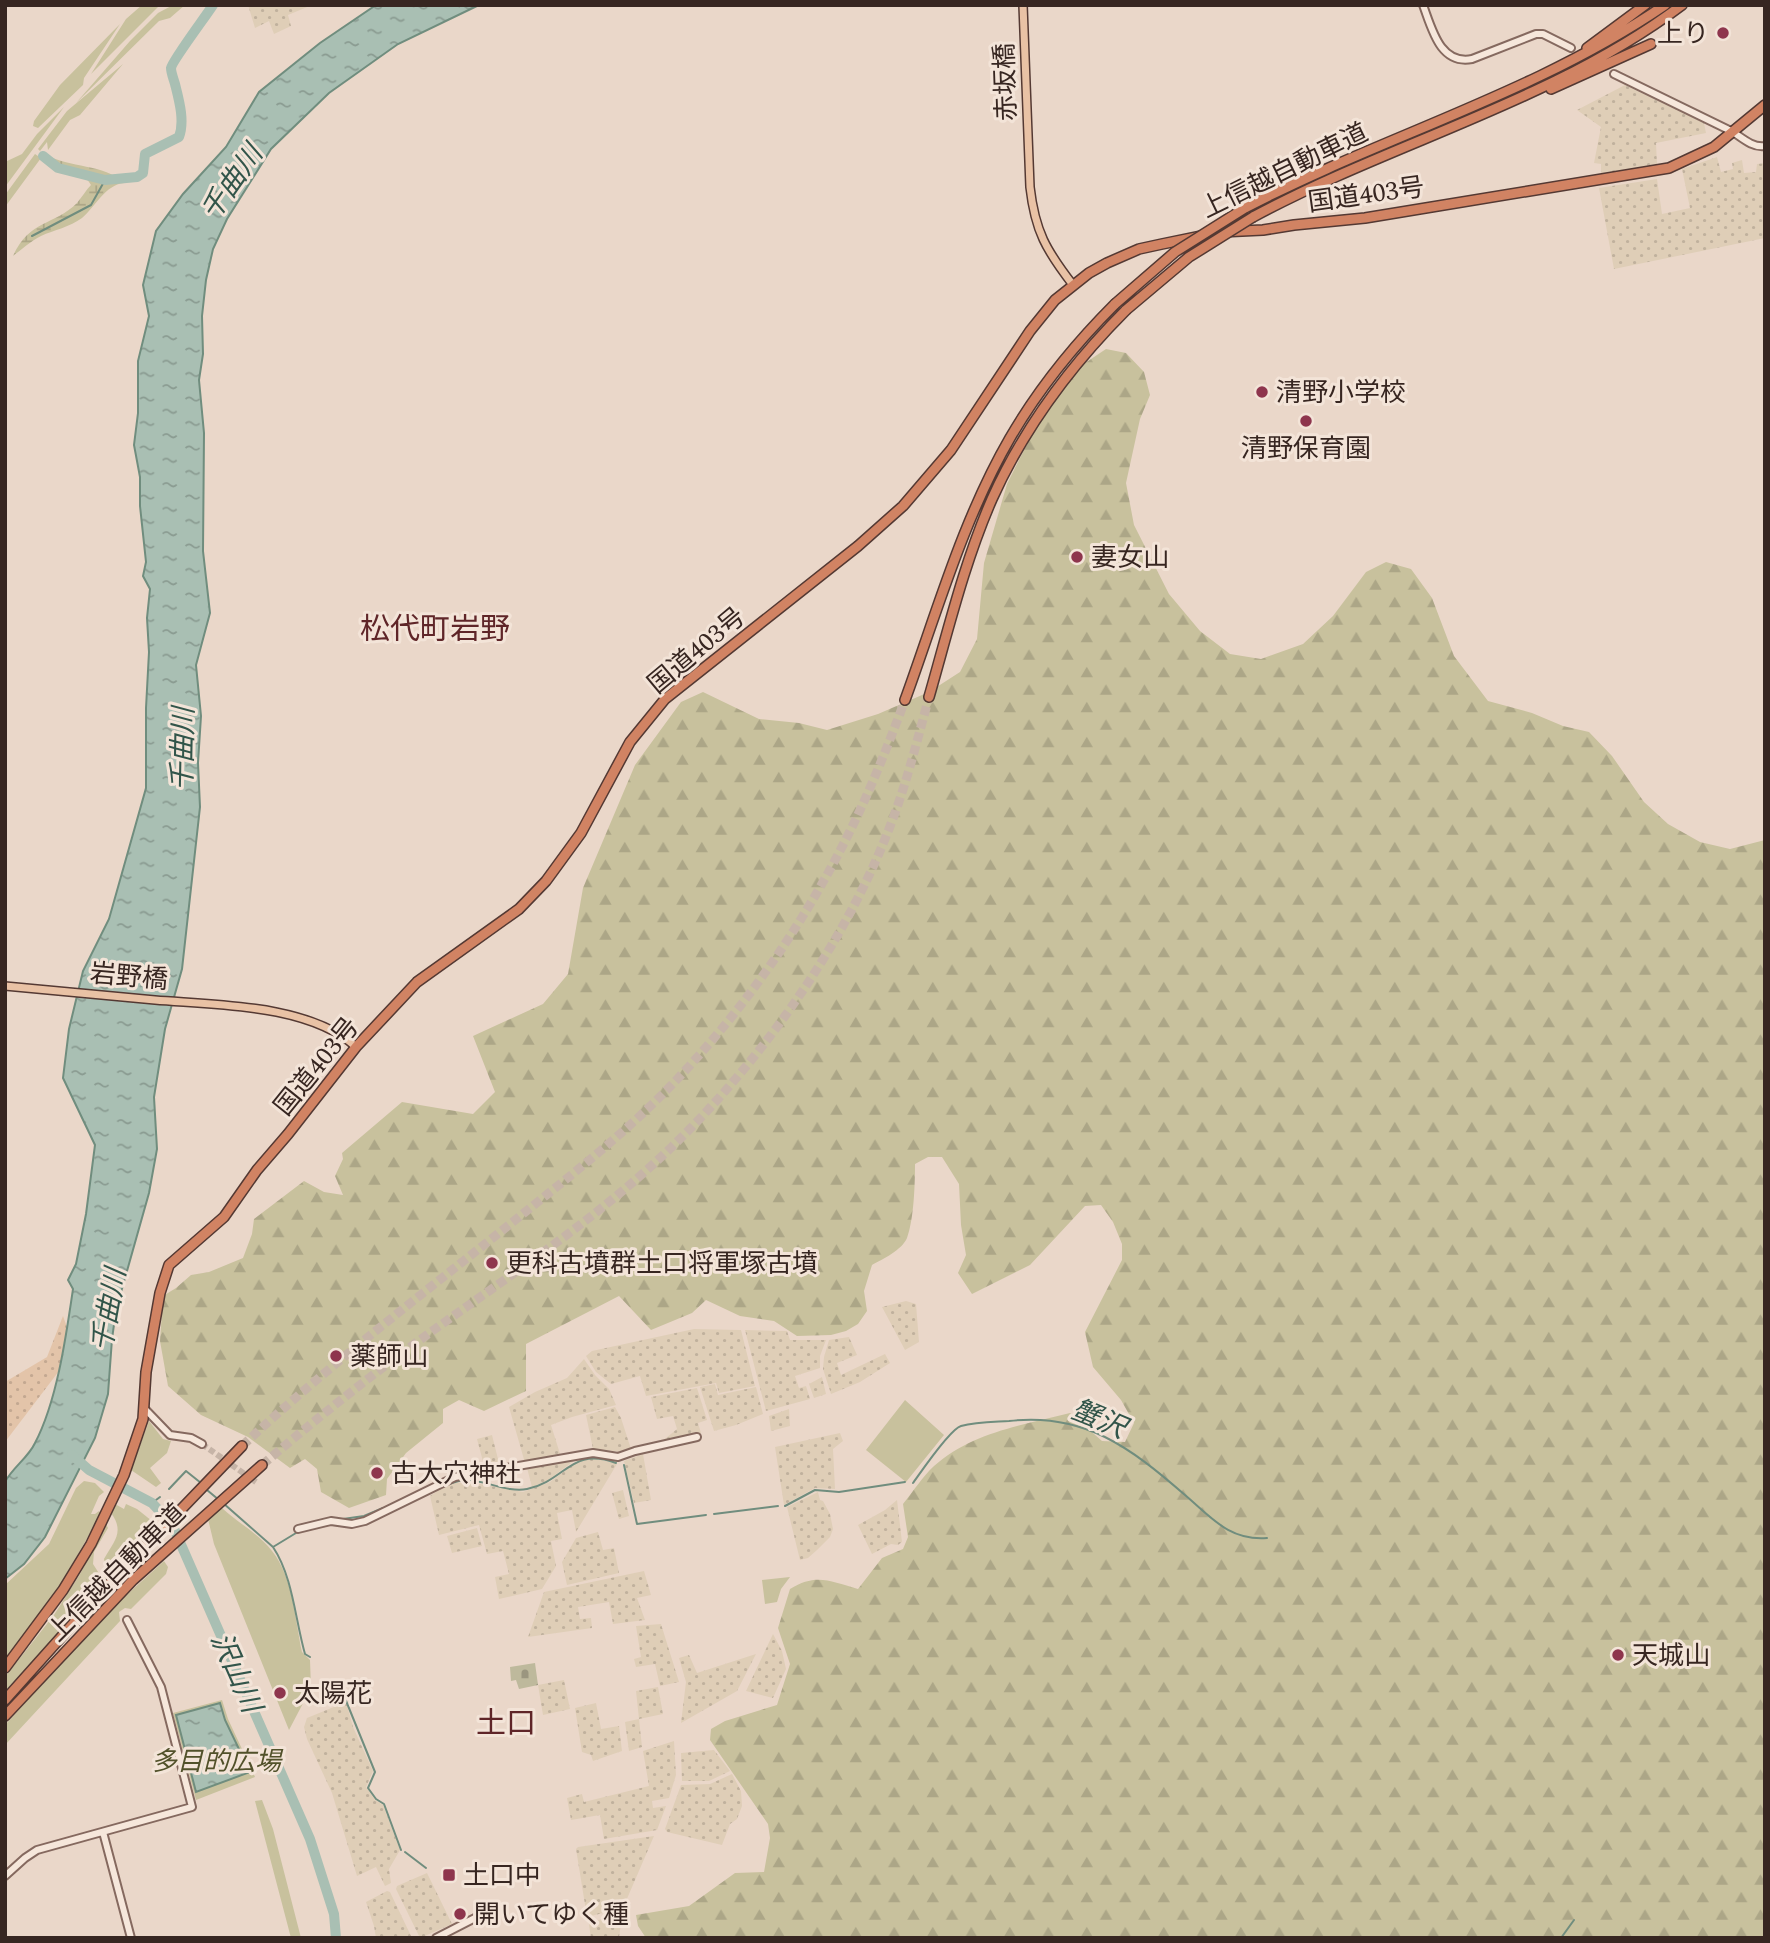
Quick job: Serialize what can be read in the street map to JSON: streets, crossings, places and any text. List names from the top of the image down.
{
  "streets": {
    "highway": ["上信越自動車道", "国道403号"],
    "main road": ["赤坂橋", "岩野橋"]
  },
  "crossings": [
    ["赤坂橋", "国道403号"],
    ["国道403号", "岩野橋"]
  ],
  "districts": ["松代町岩野", "土口"],
  "water": ["千曲川", "蟹沢", "沢山川"],
  "parks": ["多目的広場"],
  "places": {
    "other": [
      "上り",
      "清野小学校",
      "清野保育園",
      "妻女山",
      "更科古墳群土口将軍塚古墳",
      "薬師山",
      "古大穴神社",
      "天城山",
      "太陽花",
      "開いてゆく種"
    ],
    "transit": ["土口中"]
  }
}
